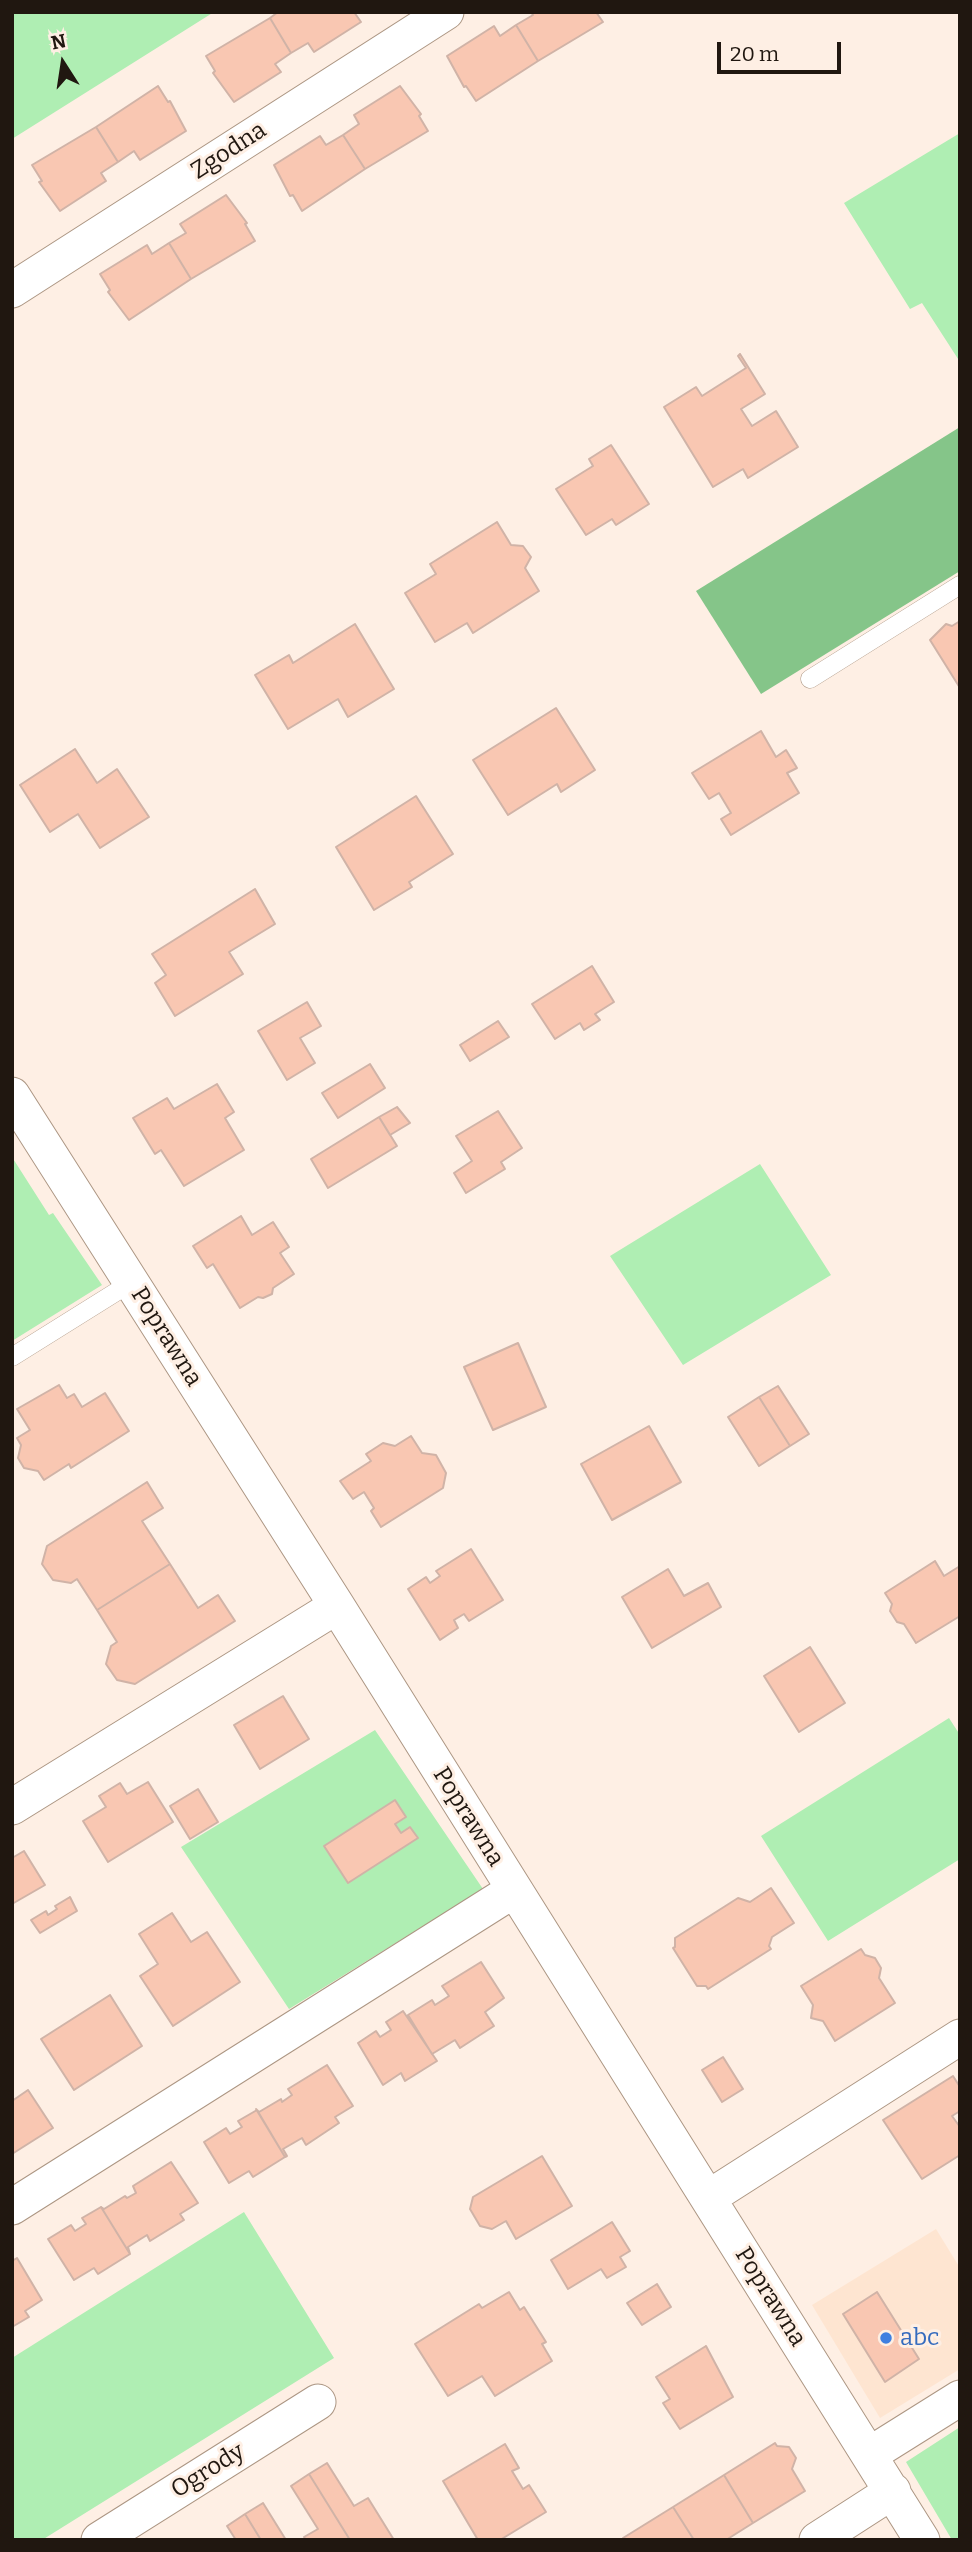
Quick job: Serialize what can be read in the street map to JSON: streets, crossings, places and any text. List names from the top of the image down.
{
  "streets": {
    "street": ["Zgodna", "Poprawna", "Ogrody"]
  },
  "places": ["abc"],
  "scale_bar": "20 m",
  "north": "top"
}
